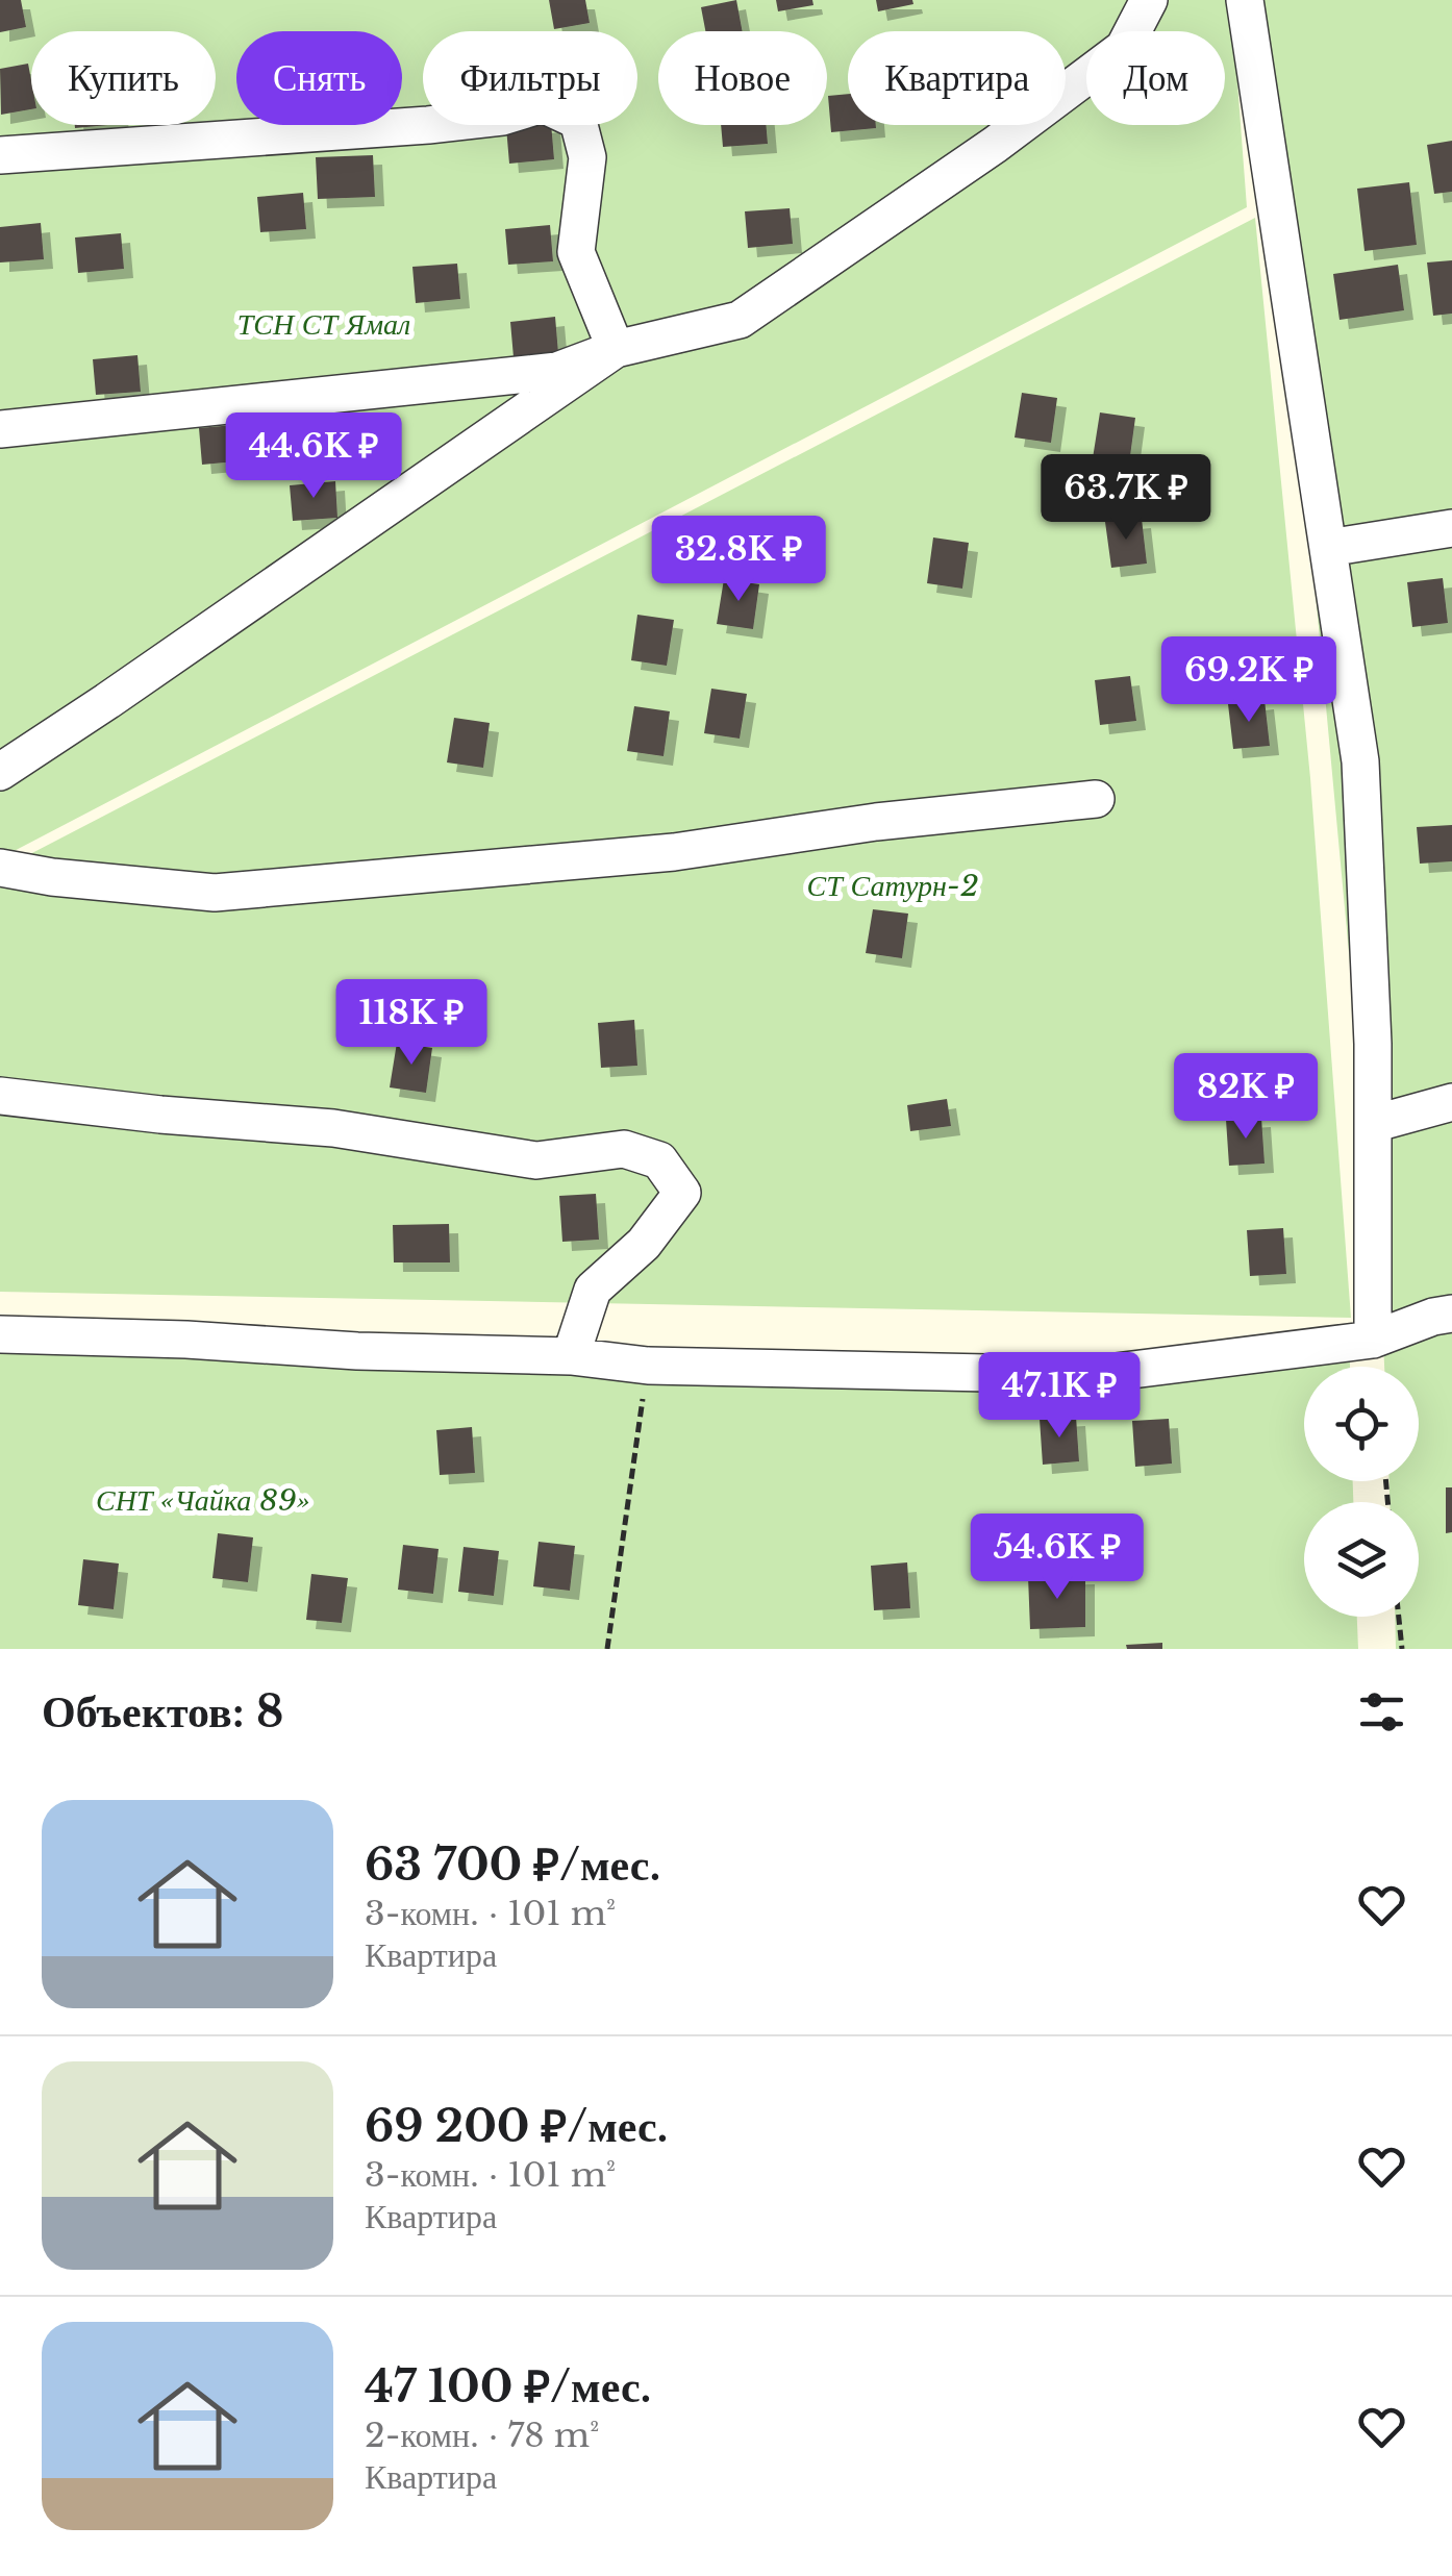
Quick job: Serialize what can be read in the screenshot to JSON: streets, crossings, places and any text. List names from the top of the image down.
{
  "parks": ["ТСН СТ Ямал", "СТ Сатурн-2", "СНТ «Чайка 89»"],
  "page": {
    "chip": [
      "Купить",
      "Снять",
      "Фильтры",
      "Новое",
      "Квартира",
      "Дом"
    ],
    "price": [
      "44.6K ₽",
      "63.7K ₽",
      "32.8K ₽",
      "69.2K ₽",
      "118K ₽",
      "82K ₽",
      "47.1K ₽",
      "54.6K ₽"
    ],
    "heading": "Объектов: 8",
    "list": [
      {
        "name": "63 700 ₽/мес.",
        "note": "3-комн. · 101 m² · Квартира"
      },
      {
        "name": "69 200 ₽/мес.",
        "note": "3-комн. · 101 m² · Квартира"
      },
      {
        "name": "47 100 ₽/мес.",
        "note": "2-комн. · 78 m² · Квартира"
      }
    ]
  }
}
